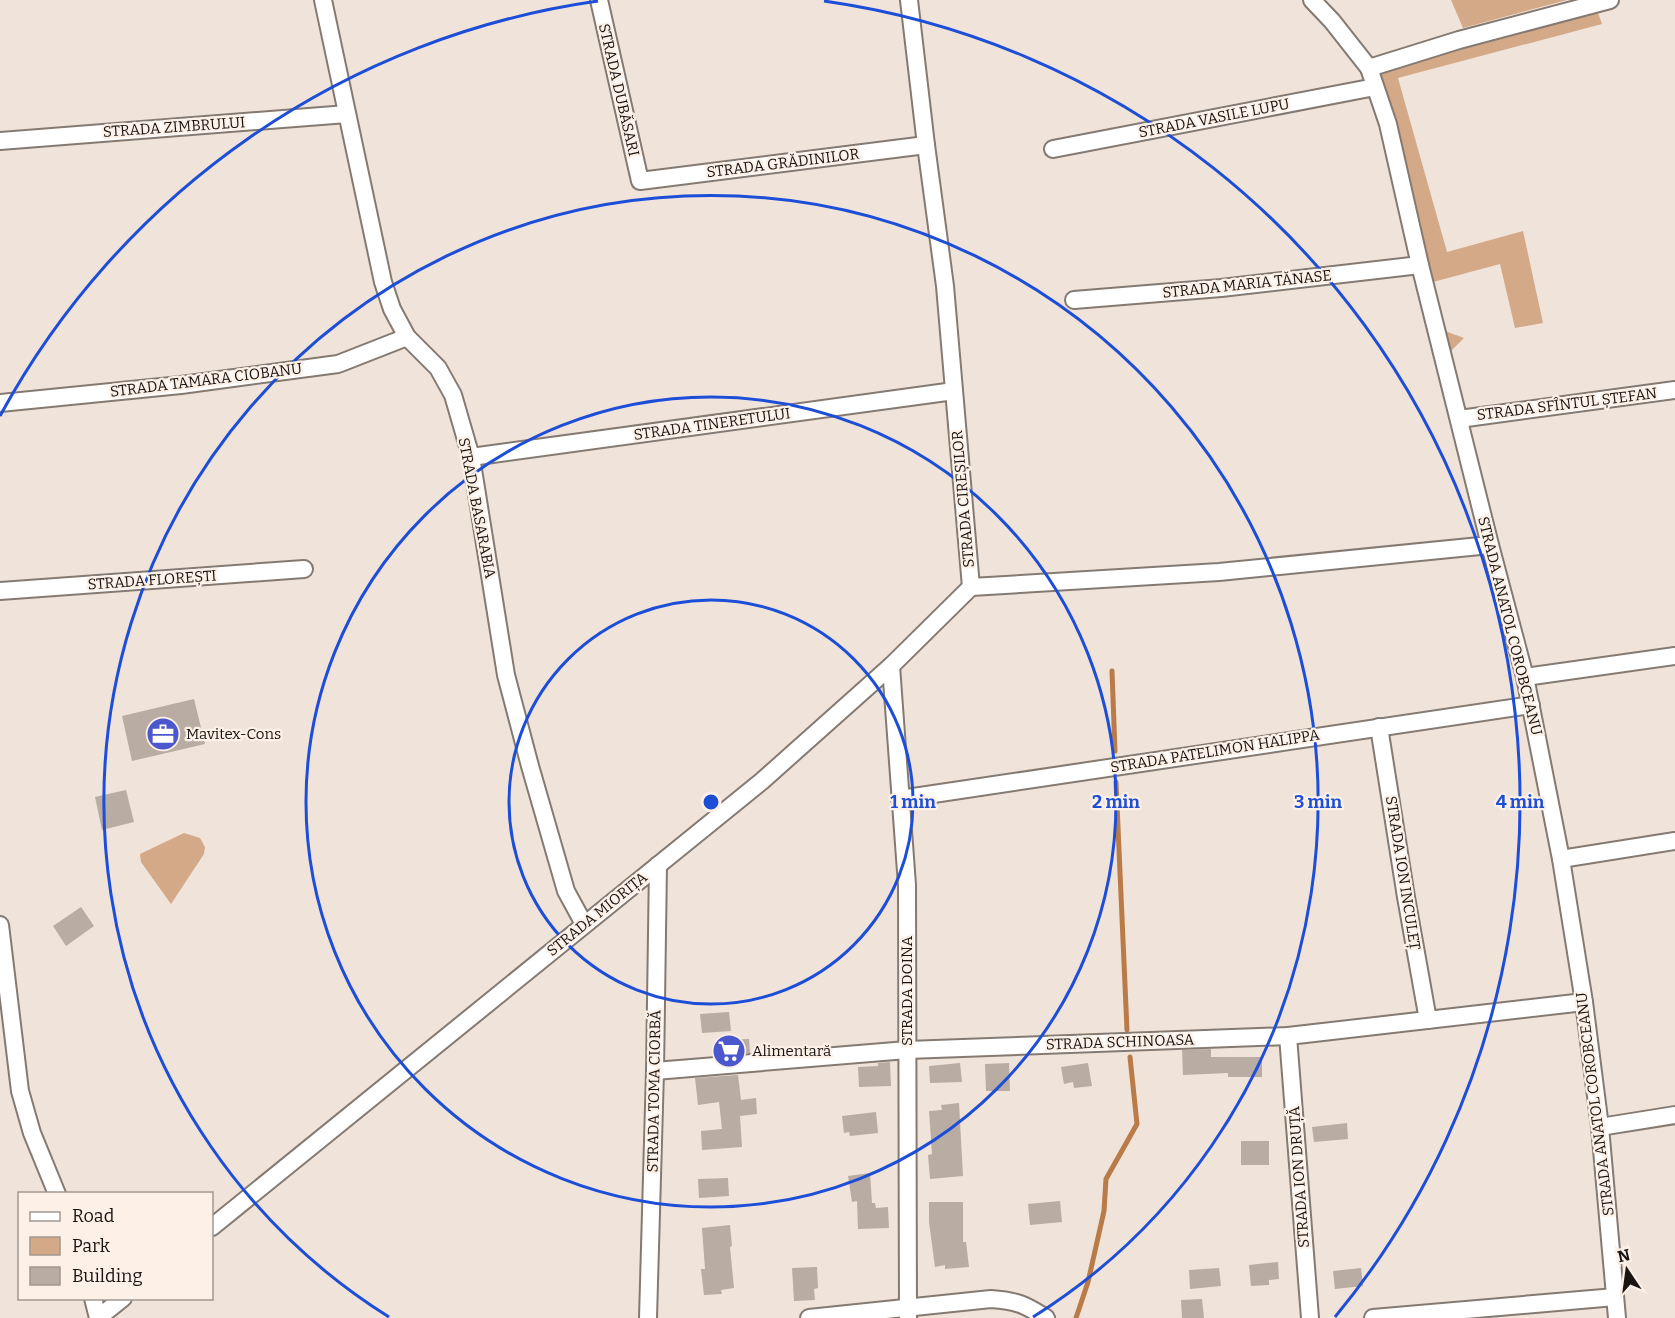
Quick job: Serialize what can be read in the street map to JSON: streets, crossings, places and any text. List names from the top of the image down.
{
  "streets": {
    "street": [
      "STRADA DUBĂSARI",
      "STRADA VASILE LUPU",
      "STRADA ZIMBRULUI",
      "STRADA GRĂDINILOR",
      "STRADA MARIA TĂNASE",
      "STRADA TAMARA CIOBANU",
      "STRADA SFÎNTUL ȘTEFAN",
      "STRADA TINERETULUI",
      "STRADA CIREȘILOR",
      "STRADA BASARABIA",
      "STRADA FLOREȘTI",
      "STRADA ANATOL COROBCEANU",
      "STRADA PATELIMON HALIPPA",
      "STRADA ION INCULEȚ",
      "STRADA MIORIȚA",
      "STRADA DOINA",
      "STRADA SCHINOASA",
      "STRADA TOMA CIORBĂ",
      "STRADA ION DRUȚĂ"
    ]
  },
  "crossings": [
    ["STRADA DUBĂSARI", "STRADA GRĂDINILOR"],
    ["STRADA VASILE LUPU", "STRADA ANATOL COROBCEANU"],
    ["STRADA ZIMBRULUI", "STRADA BASARABIA"],
    ["STRADA GRĂDINILOR", "STRADA CIREȘILOR"],
    ["STRADA MARIA TĂNASE", "STRADA ANATOL COROBCEANU"],
    ["STRADA TAMARA CIOBANU", "STRADA BASARABIA"],
    ["STRADA SFÎNTUL ȘTEFAN", "STRADA ANATOL COROBCEANU"],
    ["STRADA TINERETULUI", "STRADA CIREȘILOR"],
    ["STRADA TINERETULUI", "STRADA BASARABIA"],
    ["STRADA CIREȘILOR", "STRADA ANATOL COROBCEANU"],
    ["STRADA CIREȘILOR", "STRADA MIORIȚA"],
    ["STRADA BASARABIA", "STRADA MIORIȚA"],
    ["STRADA ANATOL COROBCEANU", "STRADA PATELIMON HALIPPA"],
    ["STRADA ANATOL COROBCEANU", "STRADA SCHINOASA"],
    ["STRADA PATELIMON HALIPPA", "STRADA ION INCULEȚ"],
    ["STRADA PATELIMON HALIPPA", "STRADA DOINA"],
    ["STRADA ION INCULEȚ", "STRADA SCHINOASA"],
    ["STRADA MIORIȚA", "STRADA DOINA"],
    ["STRADA MIORIȚA", "STRADA TOMA CIORBĂ"],
    ["STRADA DOINA", "STRADA SCHINOASA"],
    ["STRADA SCHINOASA", "STRADA TOMA CIORBĂ"],
    ["STRADA SCHINOASA", "STRADA ION DRUȚĂ"]
  ],
  "places": {
    "office": ["Mavitex-Cons"],
    "supermarket": ["Alimentară"]
  },
  "legend": ["Road", "Park", "Building"],
  "north": "top",
  "rings": [
    "1 min",
    "2 min",
    "3 min",
    "4 min"
  ]
}
